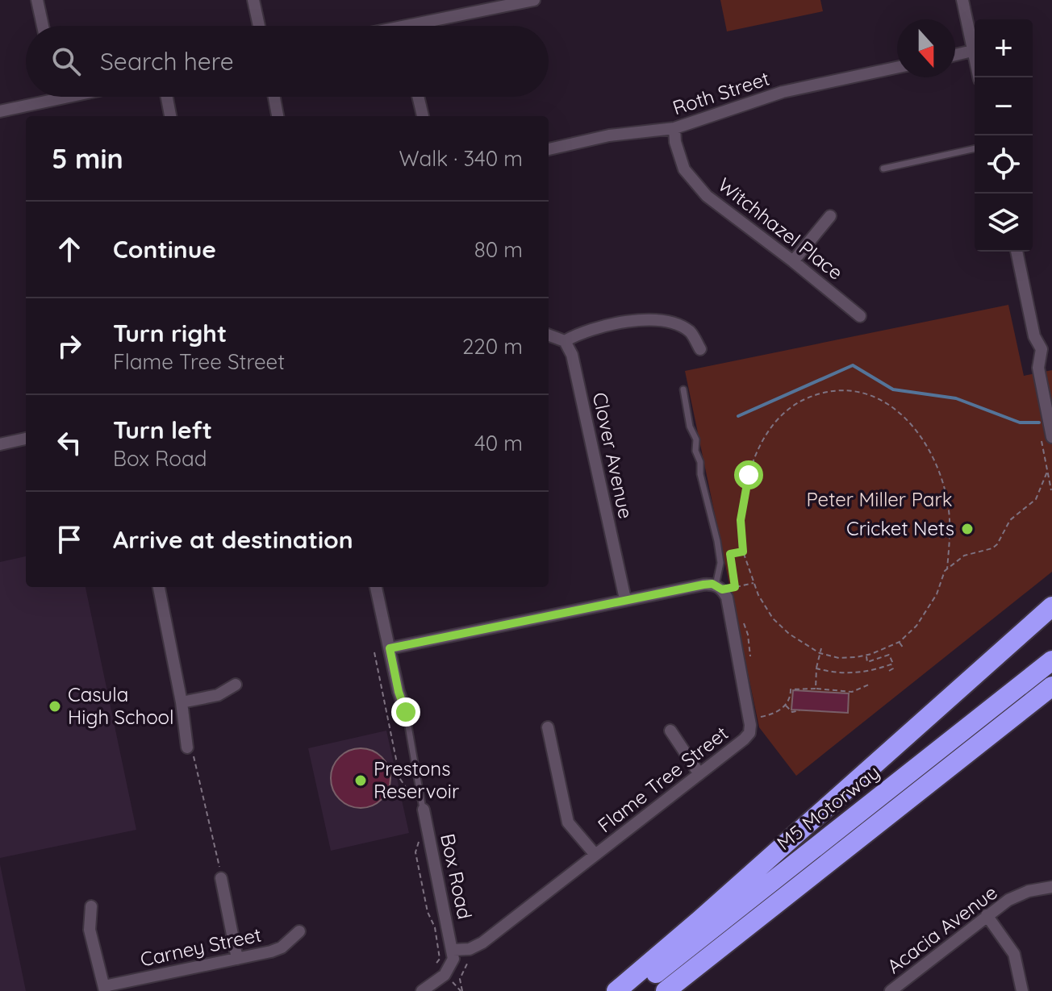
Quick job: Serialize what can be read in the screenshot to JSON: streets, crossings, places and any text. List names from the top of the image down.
{
  "streets": {
    "highway": ["M5 Motorway"],
    "street": [
      "Roth Street",
      "Witchhazel Place",
      "Clover Avenue",
      "Flame Tree Street",
      "Box Road",
      "Acacia Avenue",
      "Carney Street"
    ]
  },
  "crossings": [
    ["Roth Street", "Witchhazel Place"],
    ["Flame Tree Street", "Box Road"]
  ],
  "parks": ["Peter Miller Park"],
  "places": ["Cricket Nets", "Casula High School", "Prestons Reservoir"],
  "north": "bottom",
  "page": {
    "map_buttons": ["+", "−"],
    "search": "Search here",
    "heading": ["5 min", "Walk · 340 m"],
    "list": [
      ["Continue", "80 m"],
      ["Turn right", "Flame Tree Street", "220 m"],
      ["Turn left", "Box Road", "40 m"],
      "Arrive at destination"
    ]
  }
}
